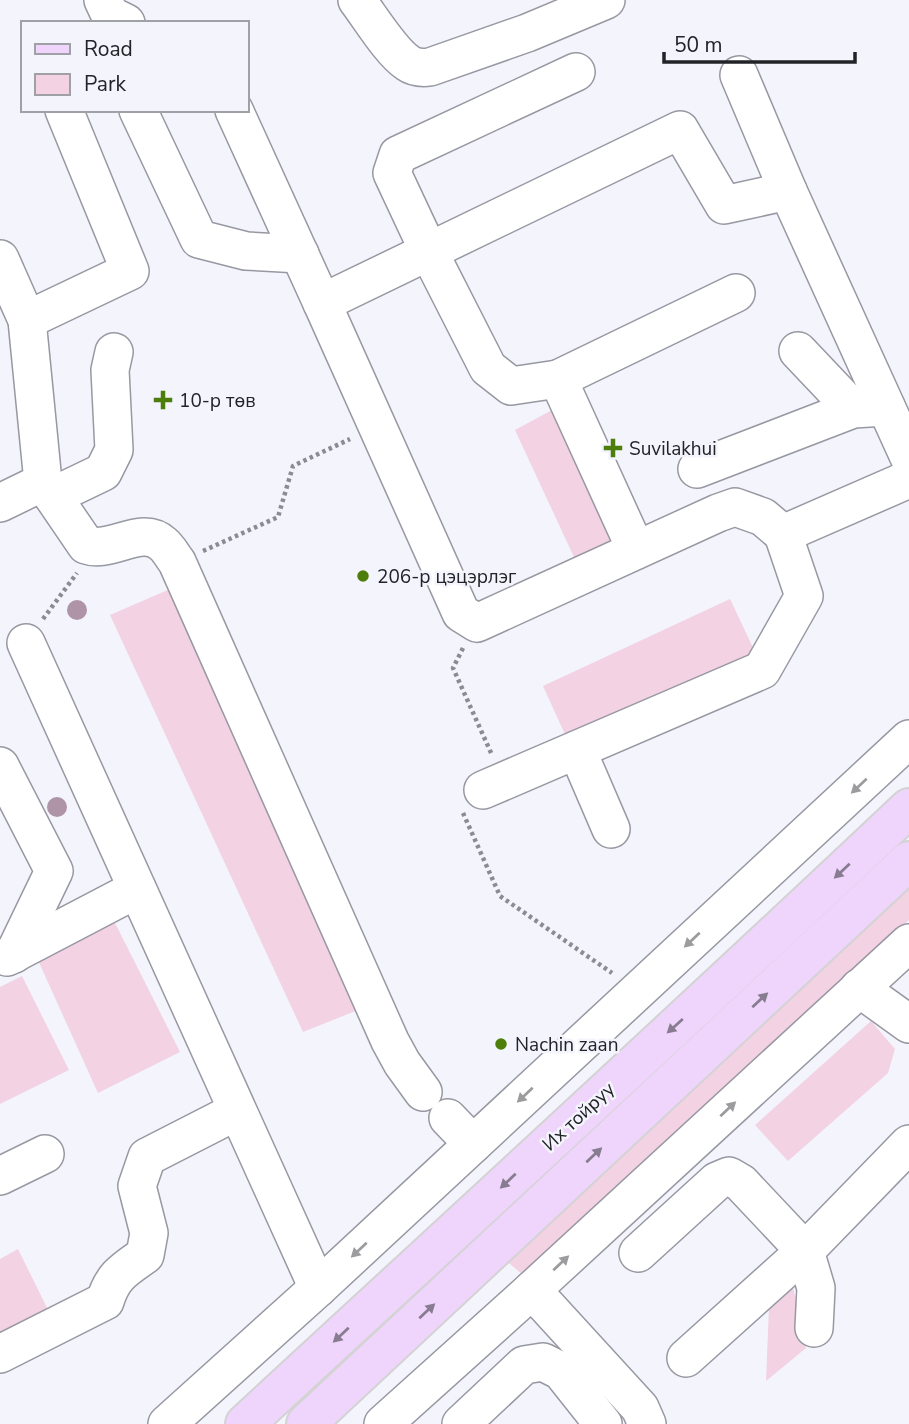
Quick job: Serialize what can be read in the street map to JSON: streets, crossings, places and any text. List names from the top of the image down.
{
  "streets": {
    "main road": ["Их тойруу"]
  },
  "places": {
    "health": ["10-р төв", "Suvilakhui"],
    "other": ["206-р цэцэрлэг", "Nachin zaan"]
  },
  "legend": ["Road", "Park"],
  "scale_bar": "50 m"
}
